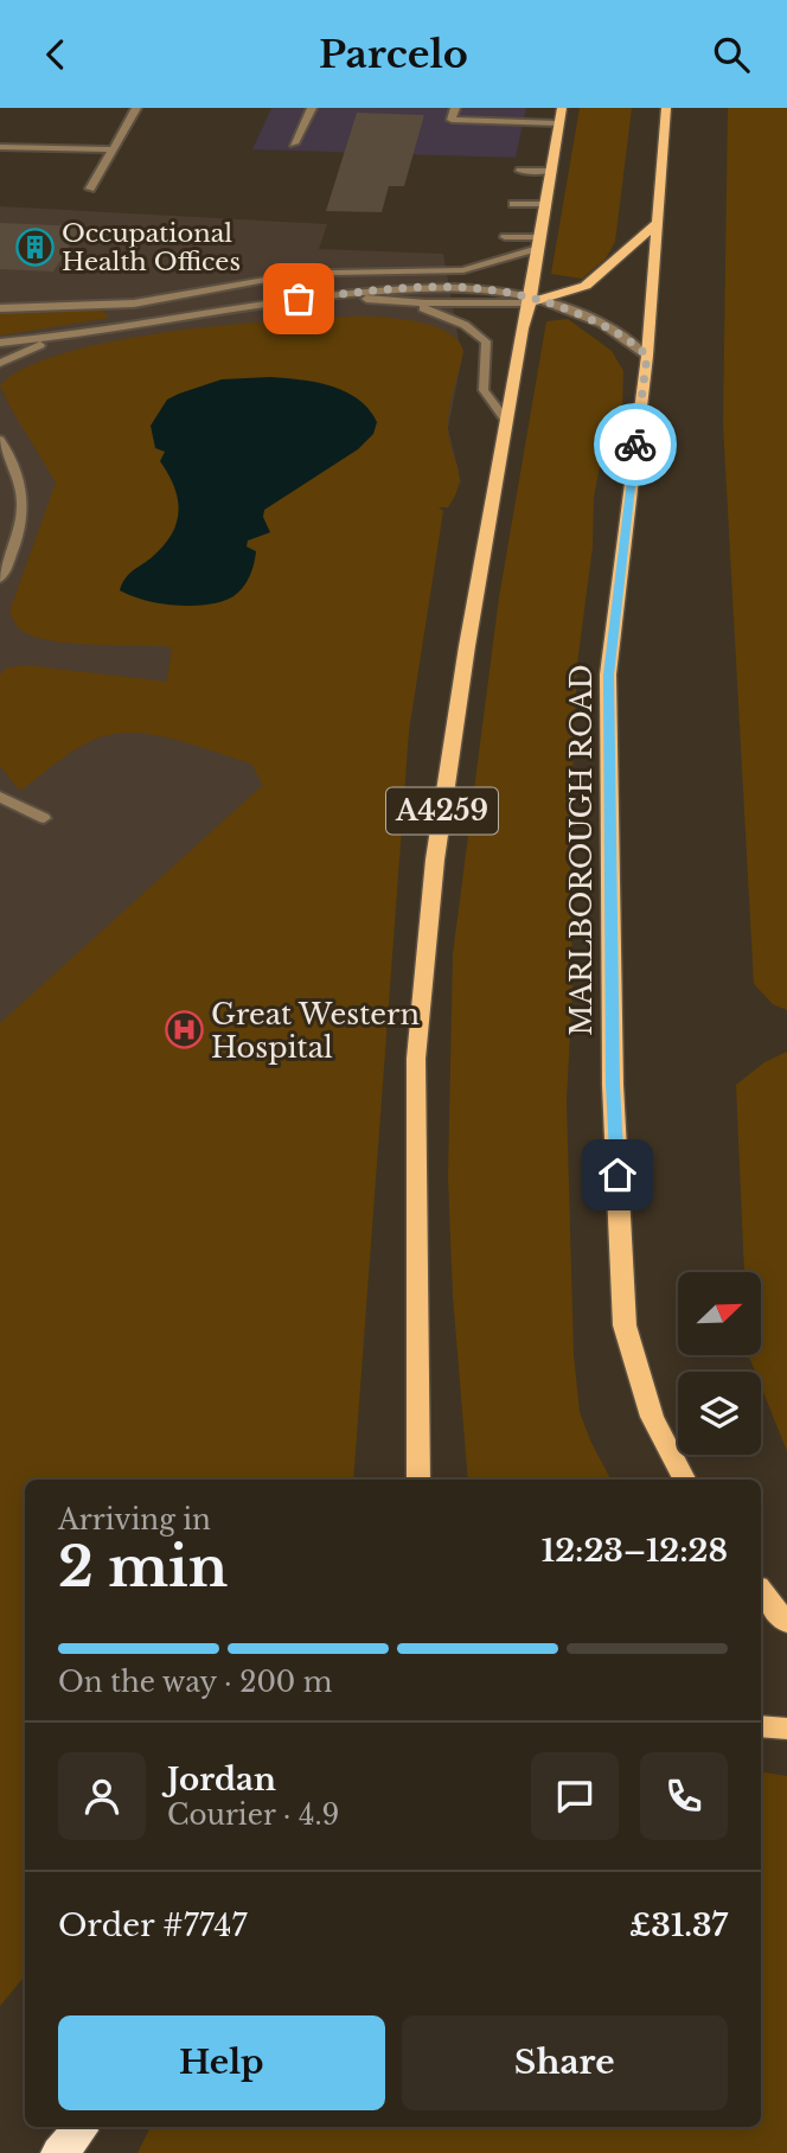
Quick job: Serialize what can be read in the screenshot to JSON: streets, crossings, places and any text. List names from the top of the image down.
{
  "streets": {
    "main road": ["A4259", "MARLBOROUGH ROAD"]
  },
  "places": {
    "building": ["Occupational Health Offices"],
    "hospital": ["Great Western Hospital"]
  },
  "north": "top right",
  "page": {
    "header": "Parcelo",
    "heading": ["2 min", "Arriving in", "12:23–12:28"],
    "panel": [
      "Jordan",
      "Courier · 4.9",
      "Order #7747",
      "£31.37"
    ],
    "bar": "On the way · 200 m",
    "buttons": ["Help", "Share"]
  }
}
